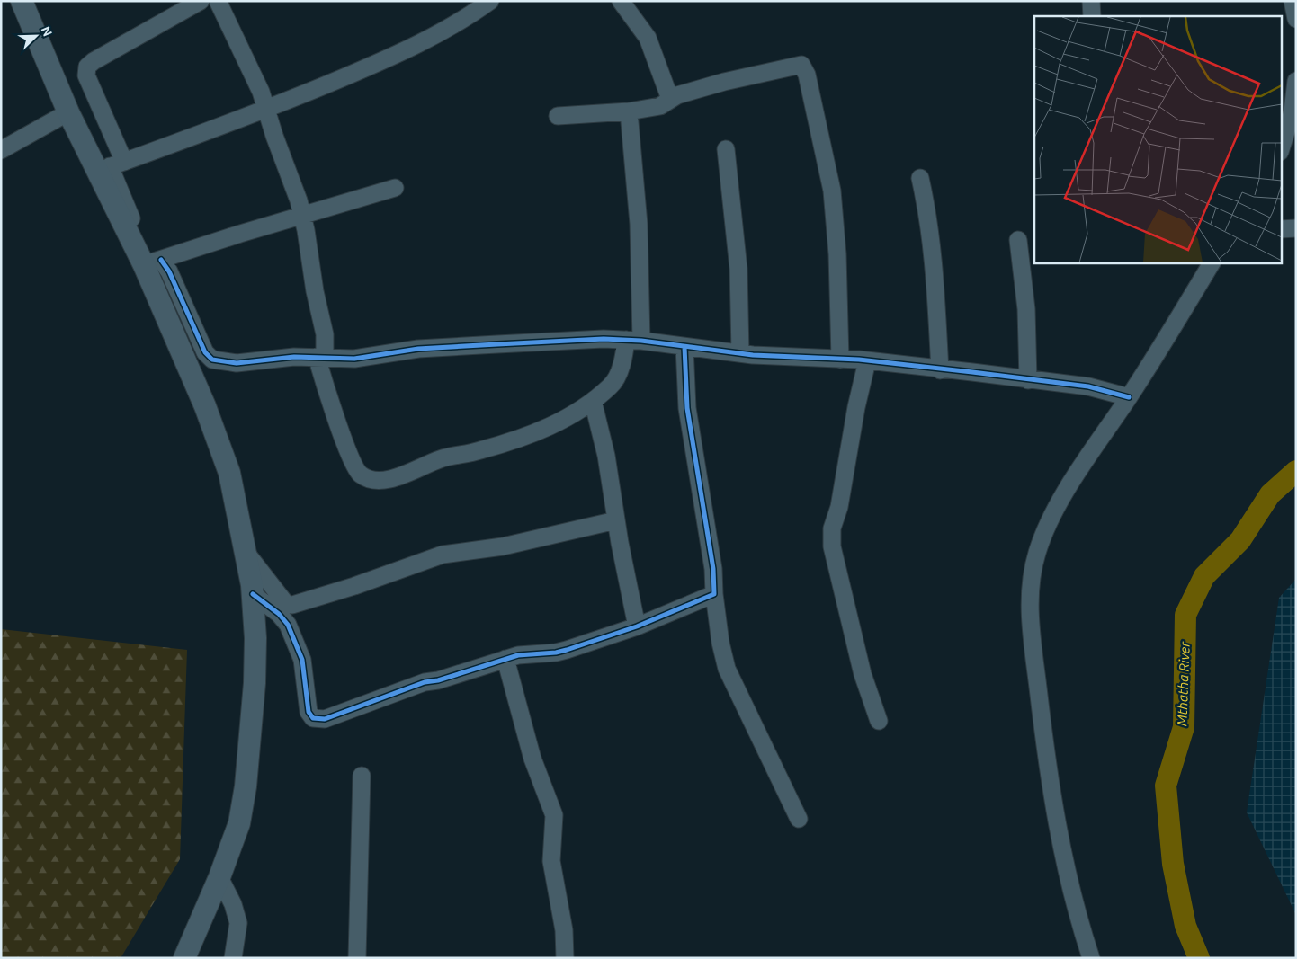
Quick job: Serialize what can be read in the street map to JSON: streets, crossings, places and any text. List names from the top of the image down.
{
  "water": ["Mthatha River"],
  "north": "top right"
}
